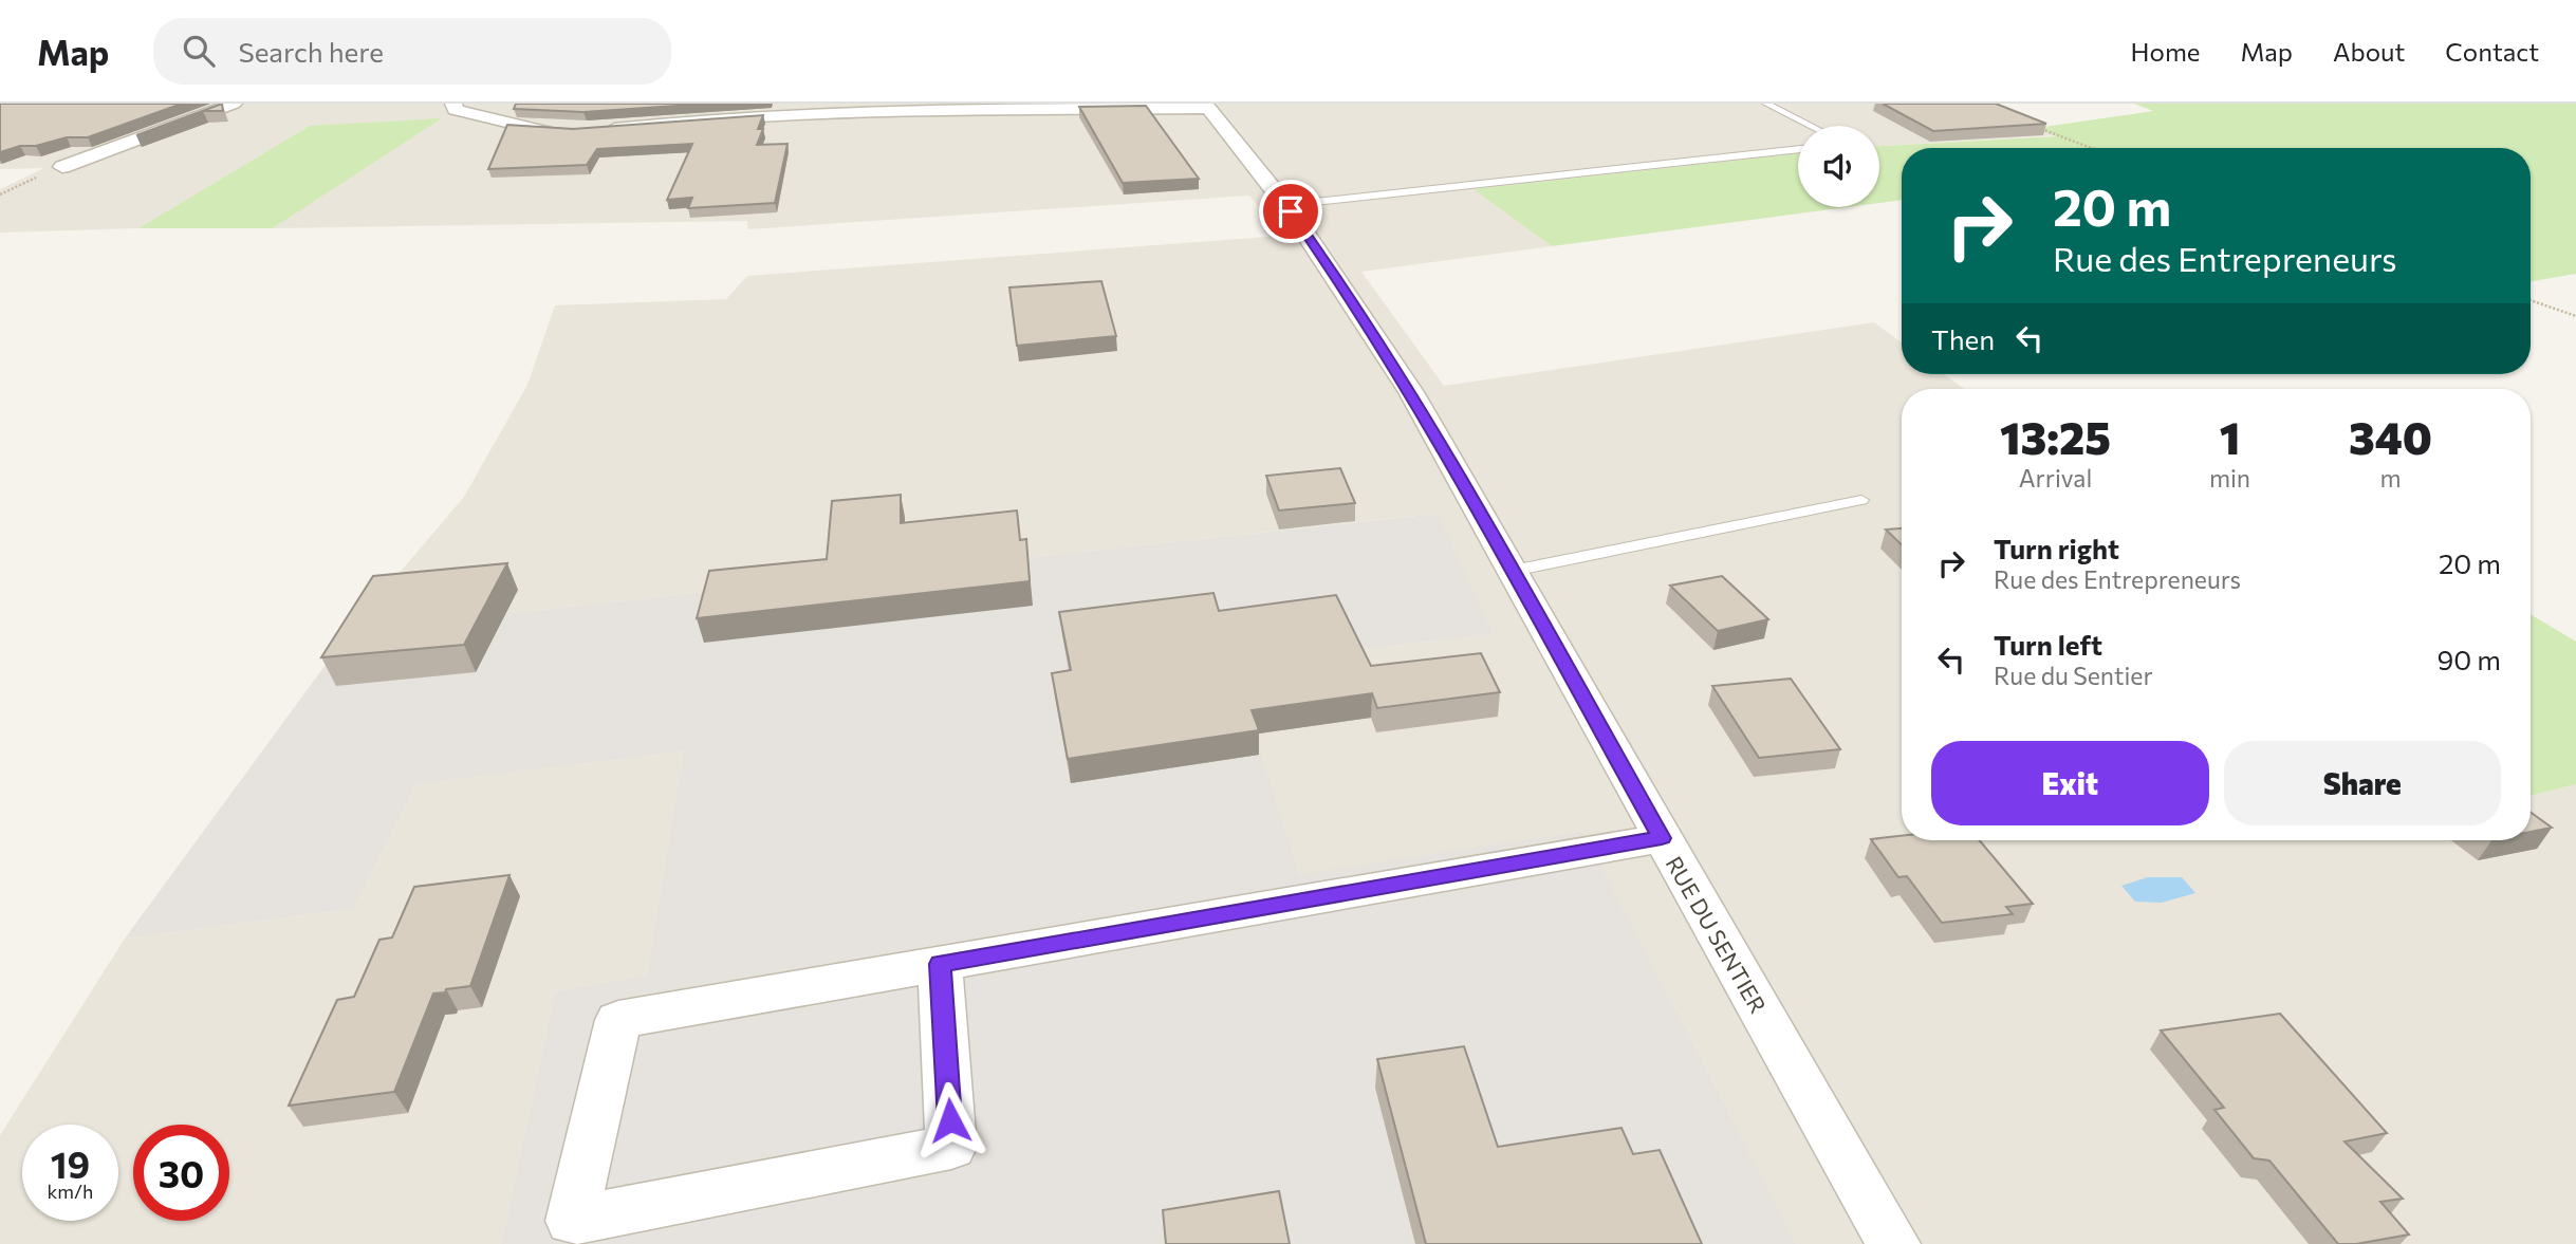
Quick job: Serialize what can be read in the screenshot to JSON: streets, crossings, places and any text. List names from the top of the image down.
{
  "streets": {
    "street": ["RUE DU SENTIER"]
  },
  "page": {
    "header": "Map",
    "search": "Search here",
    "nav": [
      "Home",
      "Map",
      "About",
      "Contact"
    ],
    "turn": ["20 m", "Rue des Entrepreneurs"],
    "then": "Then",
    "eta": [
      "13:25",
      "Arrival",
      "1",
      "min",
      "340",
      "m"
    ],
    "list": [
      {
        "name": "Turn right",
        "note": "Rue des Entrepreneurs",
        "value": "20 m"
      },
      {
        "name": "Turn left",
        "note": "Rue du Sentier",
        "value": "90 m"
      }
    ],
    "buttons": ["Exit", "Share"],
    "speed": "19 km/h",
    "limit": "30"
  }
}
